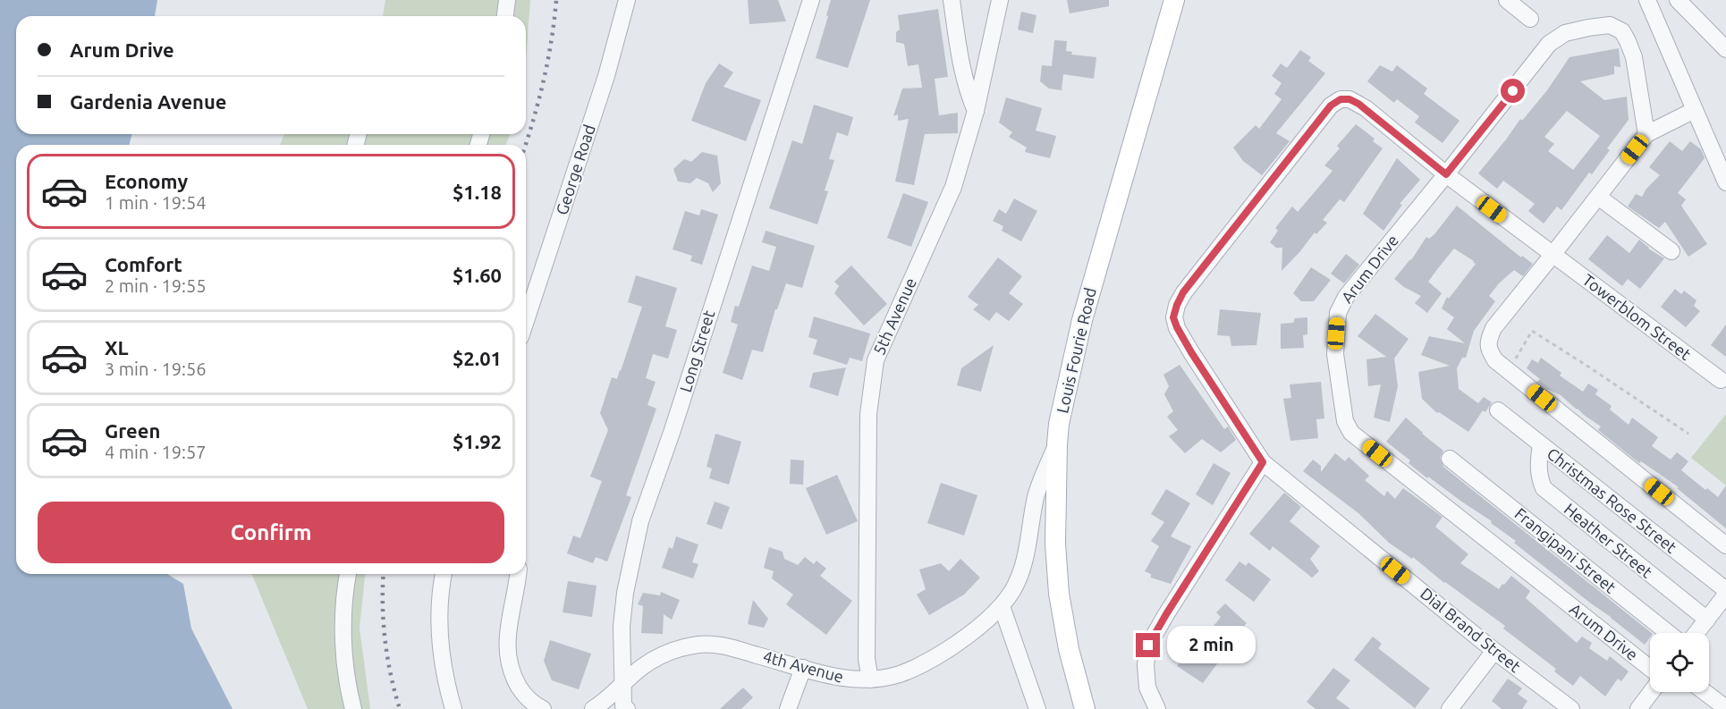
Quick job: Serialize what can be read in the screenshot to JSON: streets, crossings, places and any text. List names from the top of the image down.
{
  "streets": {
    "main road": ["Louis Fourie Road"],
    "street": [
      "George Road",
      "Arum Drive",
      "5th Avenue",
      "Towerblom Street",
      "Long Street",
      "Christmas Rose Street",
      "Heather Street",
      "Frangipani Street",
      "Dial Brand Street",
      "4th Avenue"
    ]
  },
  "crossings": [
    ["Arum Drive", "Towerblom Street"],
    ["5th Avenue", "4th Avenue"],
    ["Towerblom Street", "Dial Brand Street"],
    ["Louis Fourie Road", "4th Avenue"],
    ["Long Street", "4th Avenue"],
    ["Christmas Rose Street", "Heather Street"]
  ],
  "page": {
    "banner": ["Arum Drive", "Gardenia Avenue"],
    "list": [
      {
        "name": "Economy",
        "note": "1 min · 19:54",
        "value": "$1.18"
      },
      {
        "name": "Comfort",
        "note": "2 min · 19:55",
        "value": "$1.60"
      },
      {
        "name": "XL",
        "note": "3 min · 19:56",
        "value": "$2.01"
      },
      {
        "name": "Green",
        "note": "4 min · 19:57",
        "value": "$1.92"
      }
    ],
    "buttons": "Confirm",
    "bubble": "2 min"
  }
}
